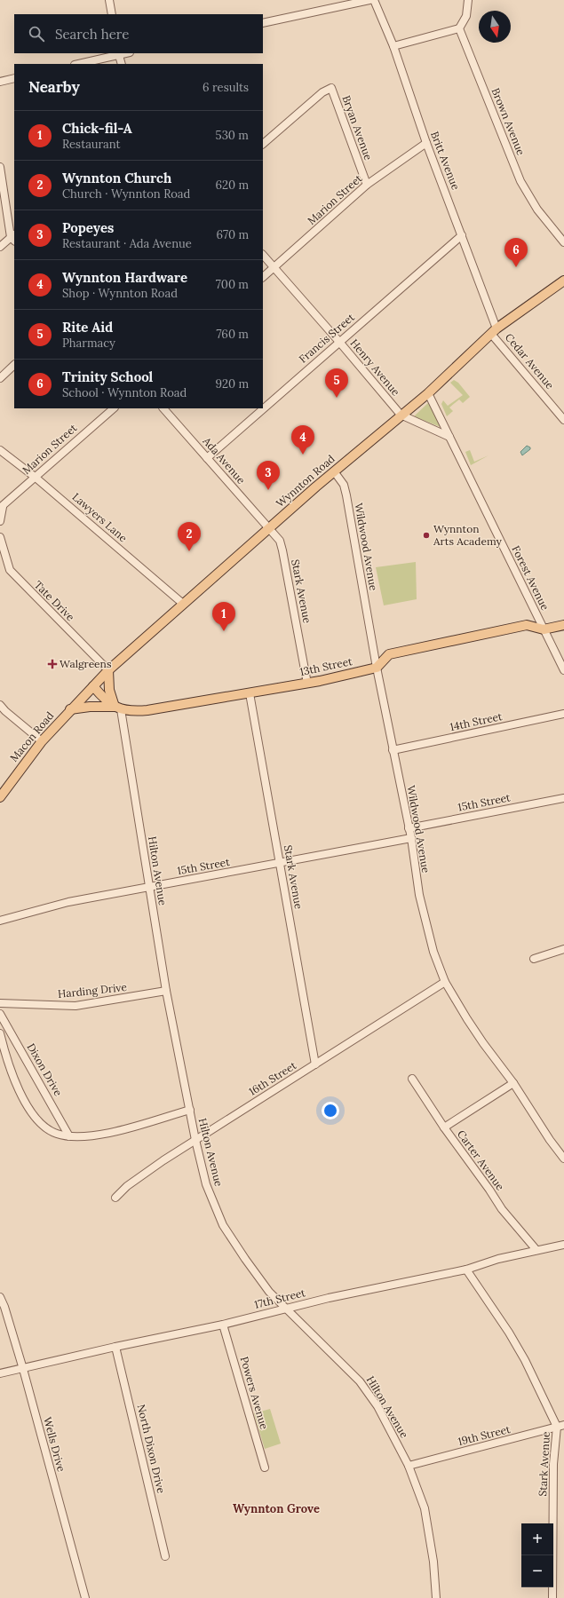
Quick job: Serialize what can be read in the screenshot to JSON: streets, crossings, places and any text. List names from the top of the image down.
{
  "streets": {
    "main road": ["Wynnton Road", "13th Street", "Macon Road"],
    "street": [
      "Brown Avenue",
      "Bryan Avenue",
      "Britt Avenue",
      "Marion Street",
      "Francis Street",
      "Cedar Avenue",
      "Henry Avenue",
      "Ada Avenue",
      "Lawyers Lane",
      "Wildwood Avenue",
      "Forest Avenue",
      "Stark Avenue",
      "Tate Drive",
      "14th Street",
      "15th Street",
      "Hilton Avenue",
      "Harding Drive",
      "Dixon Drive",
      "16th Street",
      "Carter Avenue",
      "17th Street",
      "Powers Avenue",
      "19th Street",
      "Wells Drive",
      "North Dixon Drive"
    ]
  },
  "crossings": [
    ["Bryan Avenue", "Marion Street"],
    ["Britt Avenue", "Marion Street"],
    ["Britt Avenue", "Francis Street"],
    ["Britt Avenue", "Cedar Avenue"],
    ["Britt Avenue", "Wynnton Road"],
    ["Marion Street", "Henry Avenue"],
    ["Marion Street", "Lawyers Lane"],
    ["Francis Street", "Henry Avenue"],
    ["Francis Street", "Ada Avenue"],
    ["Cedar Avenue", "Wynnton Road"],
    ["Henry Avenue", "Wynnton Road"],
    ["Ada Avenue", "Wynnton Road"],
    ["Ada Avenue", "Stark Avenue"],
    ["Wynnton Road", "Lawyers Lane"],
    ["Wynnton Road", "Wildwood Avenue"],
    ["Wynnton Road", "Forest Avenue"],
    ["Wynnton Road", "Stark Avenue"],
    ["Wynnton Road", "Tate Drive"],
    ["Wynnton Road", "13th Street"],
    ["Wynnton Road", "Macon Road"],
    ["Wildwood Avenue", "13th Street"],
    ["Wildwood Avenue", "14th Street"],
    ["Wildwood Avenue", "15th Street"],
    ["Wildwood Avenue", "16th Street"],
    ["Stark Avenue", "13th Street"],
    ["Stark Avenue", "15th Street"],
    ["Stark Avenue", "16th Street"],
    ["Stark Avenue", "17th Street"],
    ["Stark Avenue", "19th Street"],
    ["13th Street", "Macon Road"],
    ["13th Street", "Hilton Avenue"],
    ["15th Street", "Hilton Avenue"],
    ["Hilton Avenue", "Harding Drive"],
    ["Hilton Avenue", "16th Street"],
    ["Hilton Avenue", "17th Street"],
    ["Hilton Avenue", "19th Street"],
    ["Carter Avenue", "17th Street"],
    ["17th Street", "Powers Avenue"],
    ["17th Street", "Wells Drive"],
    ["17th Street", "North Dixon Drive"]
  ],
  "districts": ["Wynnton Grove"],
  "places": {
    "other": ["Wynnton Arts Academy"],
    "health": ["Walgreens"]
  },
  "north": "bottom",
  "page": {
    "search": "Search here",
    "heading": ["Nearby", "6 results"],
    "list": [
      {
        "mark": "1",
        "name": "Chick-fil-A",
        "note": "Restaurant",
        "value": "530 m"
      },
      {
        "mark": "2",
        "name": "Wynnton Church",
        "note": "Church · Wynnton Road",
        "value": "620 m"
      },
      {
        "mark": "3",
        "name": "Popeyes",
        "note": "Restaurant · Ada Avenue",
        "value": "670 m"
      },
      {
        "mark": "4",
        "name": "Wynnton Hardware",
        "note": "Shop · Wynnton Road",
        "value": "700 m"
      },
      {
        "mark": "5",
        "name": "Rite Aid",
        "note": "Pharmacy",
        "value": "760 m"
      },
      {
        "mark": "6",
        "name": "Trinity School",
        "note": "School · Wynnton Road",
        "value": "920 m"
      }
    ],
    "pins": [
      "6",
      "5",
      "4",
      "3",
      "2",
      "1"
    ],
    "map_buttons": ["+", "−"]
  }
}
